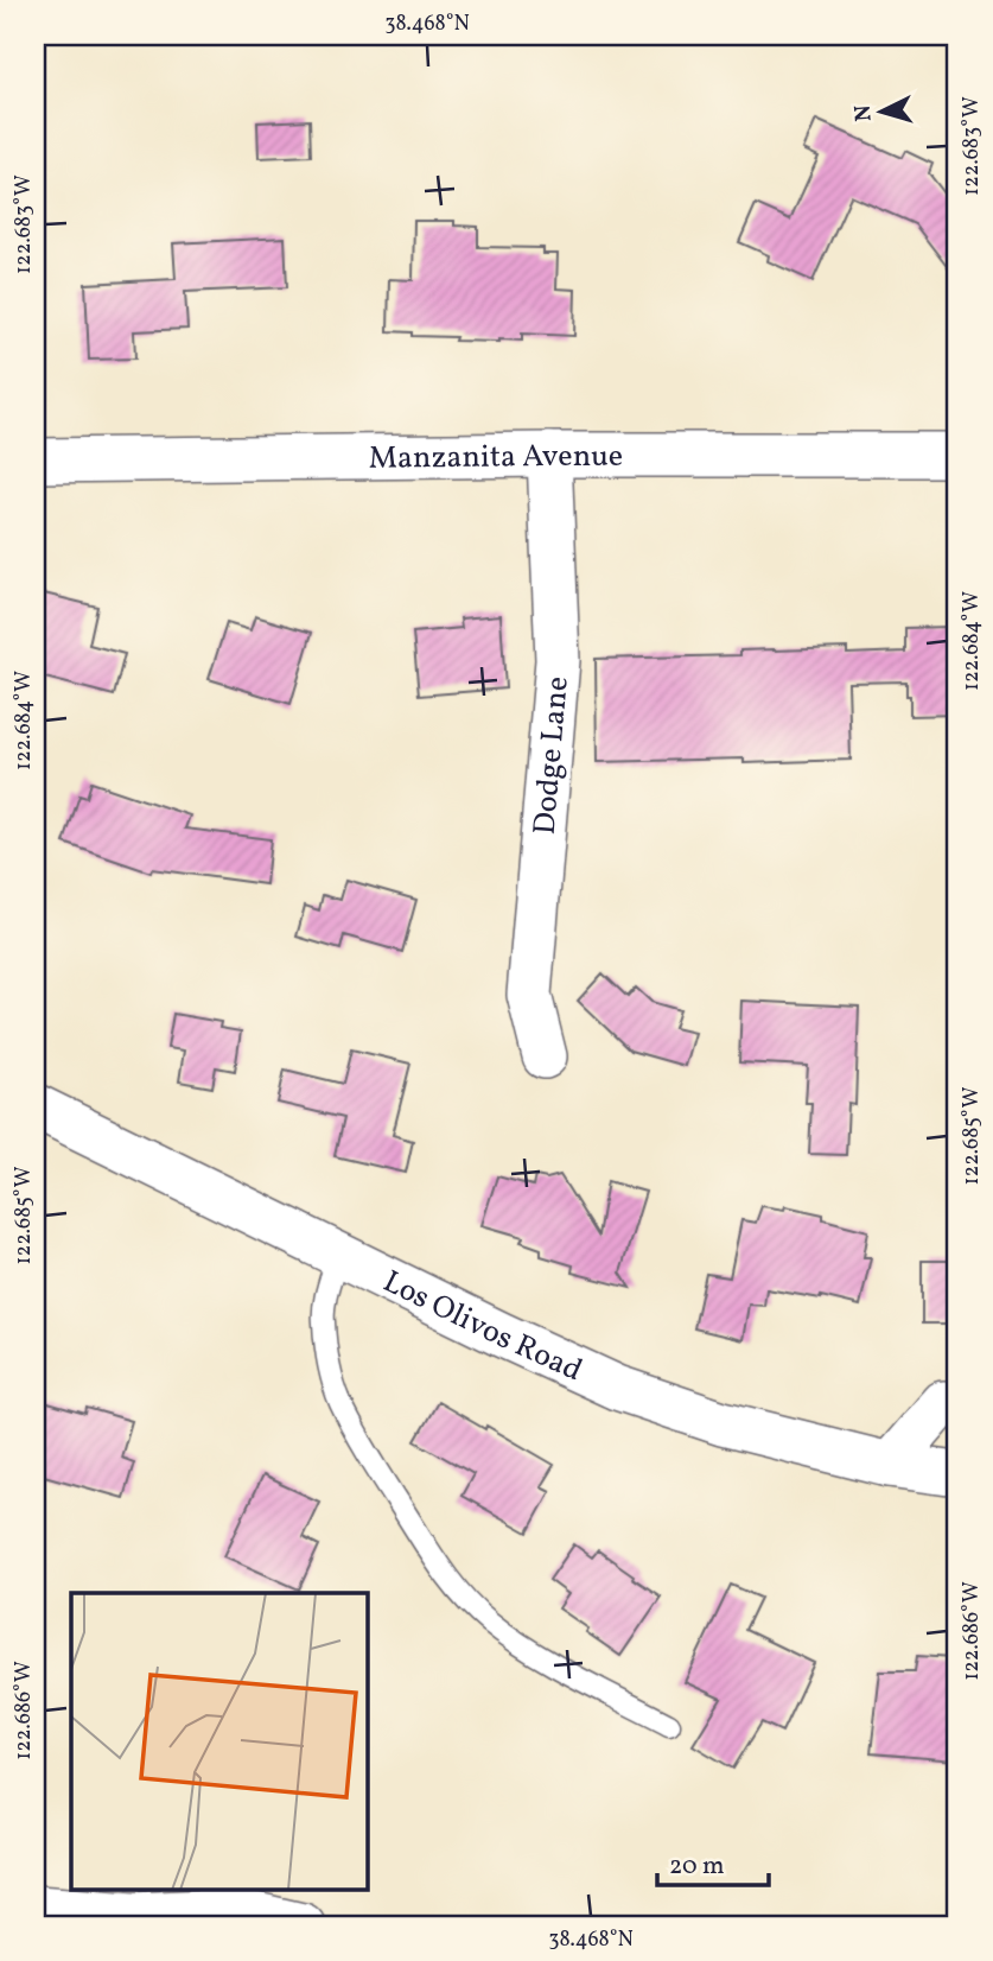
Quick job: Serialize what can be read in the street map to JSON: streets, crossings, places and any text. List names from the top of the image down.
{
  "streets": {
    "street": ["Manzanita Avenue", "Dodge Lane", "Los Olivos Road"]
  },
  "crossings": [
    ["Manzanita Avenue", "Dodge Lane"]
  ],
  "scale_bar": "20 m",
  "north": "left",
  "coordinates": [
    "38.468°N",
    "122.683°W",
    "122.684°W",
    "122.685°W",
    "122.686°W"
  ]
}
